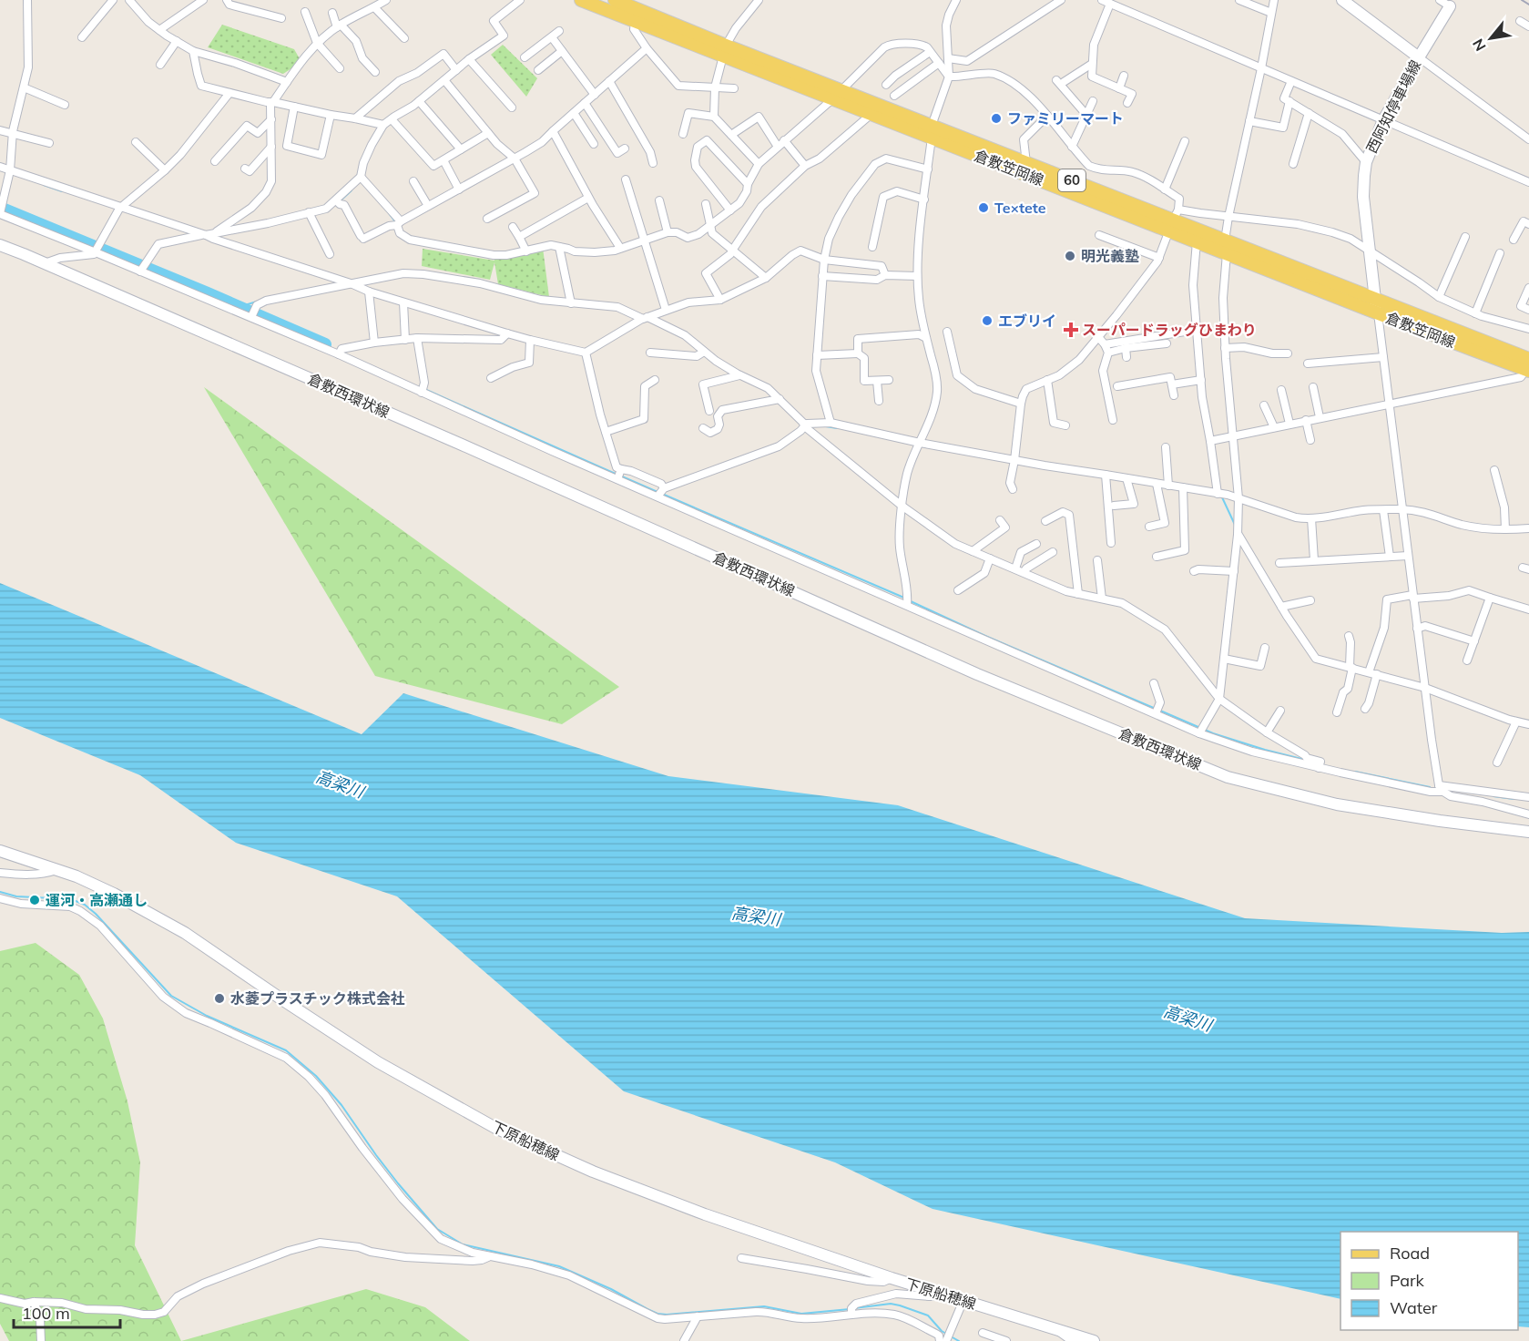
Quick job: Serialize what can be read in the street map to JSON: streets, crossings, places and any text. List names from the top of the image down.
{
  "streets": {
    "main road": [
      "西阿知停車場線",
      "倉敷笠岡線",
      "60",
      "倉敷西環状線",
      "下原船穂線"
    ]
  },
  "crossings": [
    ["西阿知停車場線", "倉敷笠岡線"]
  ],
  "water": ["高梁川"],
  "places": {
    "other": [
      "ファミリーマート",
      "Te×tete",
      "明光義塾",
      "エブリイ",
      "運河・高瀬通し",
      "水菱プラスチック株式会社"
    ],
    "health": ["スーパードラッグひまわり"]
  },
  "legend": ["Road", "Park", "Water"],
  "scale_bar": "100 m",
  "north": "bottom left"
}
